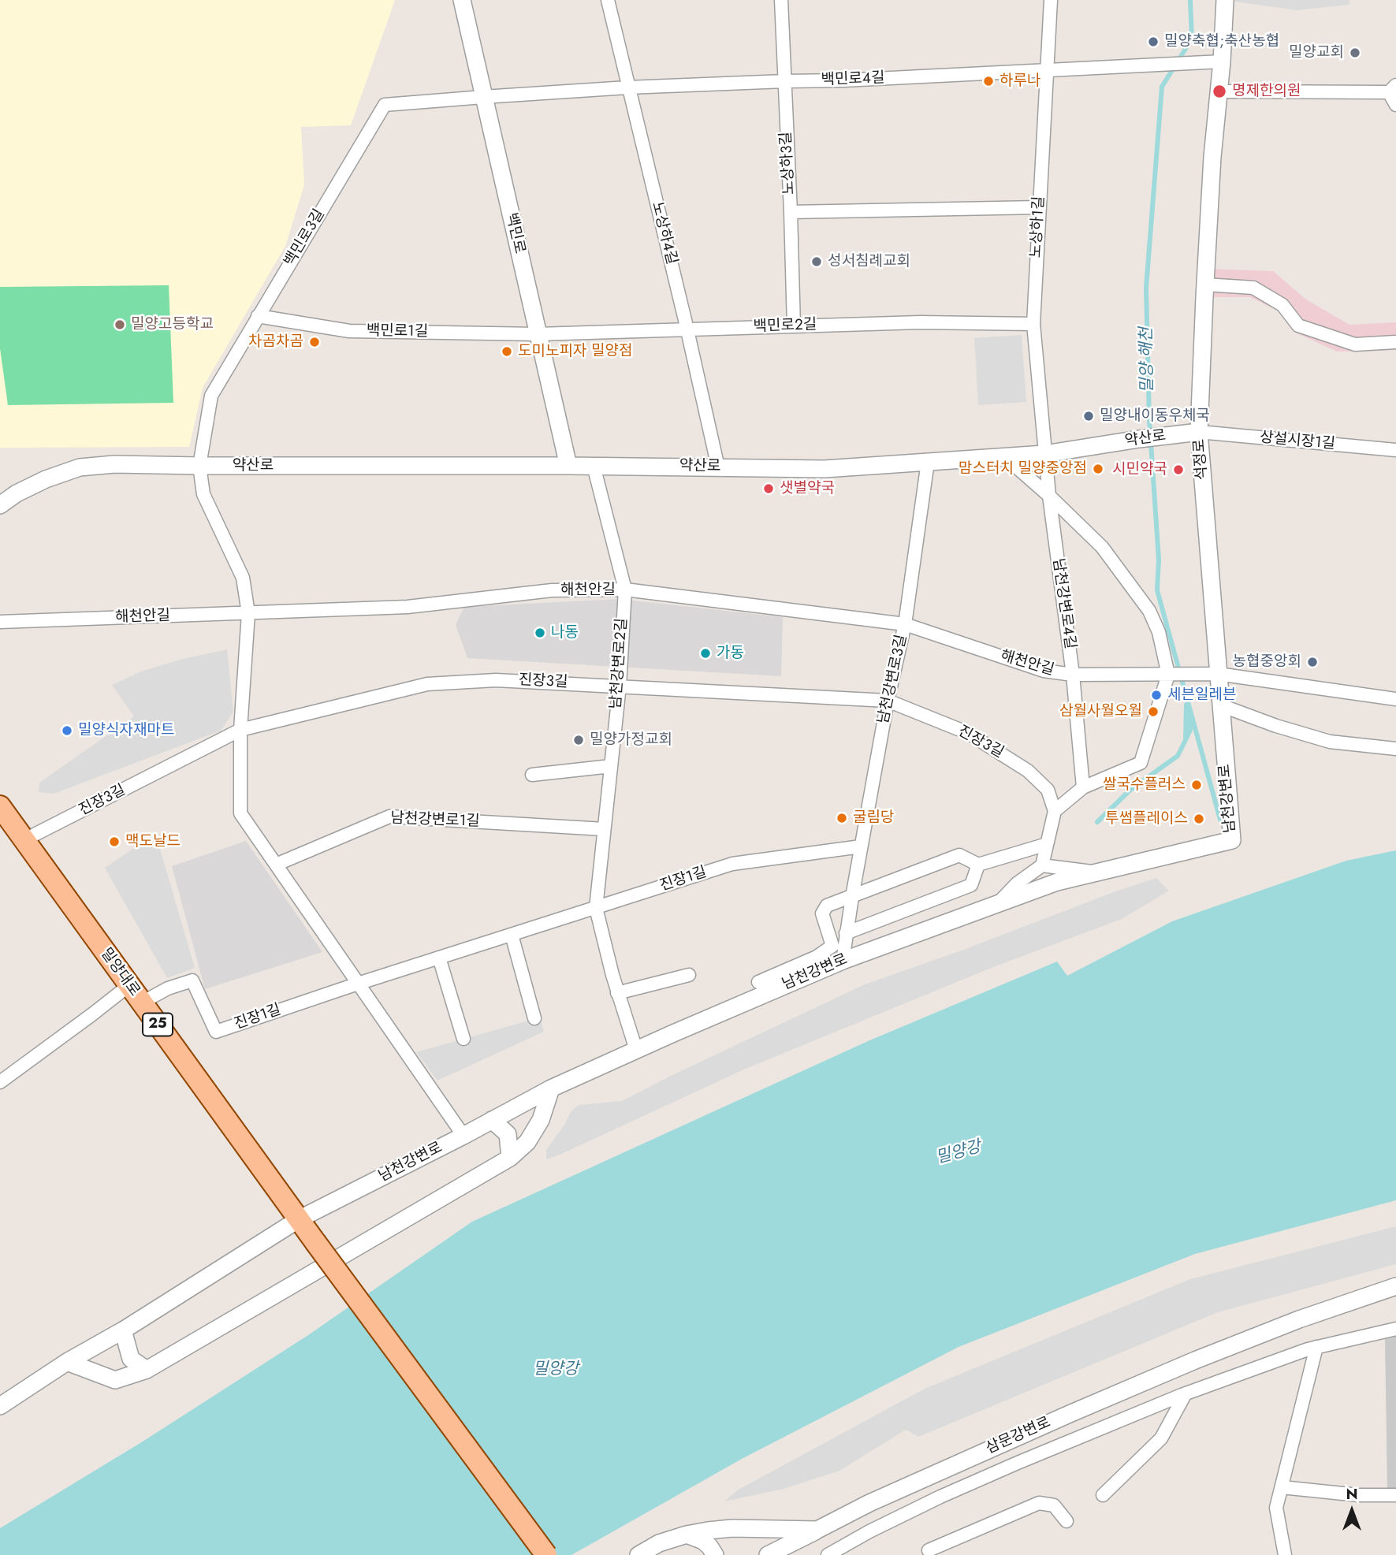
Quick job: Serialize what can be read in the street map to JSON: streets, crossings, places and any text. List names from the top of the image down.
{
  "streets": {
    "main road": ["밀양대로", "25"],
    "street": [
      "백민로4길",
      "노상하3길",
      "노상하1길",
      "백민로",
      "노상하4길",
      "백민로3길",
      "백민로2길",
      "백민로1길",
      "약산로",
      "상설시장1길",
      "석정로",
      "해천안길",
      "남천강변로4길",
      "남천강변로2길",
      "남천강변로3길",
      "진장3길",
      "남천강변로",
      "남천강변로1길",
      "진장1길",
      "삼문강변로"
    ]
  },
  "crossings": [
    ["백민로4길", "노상하3길"],
    ["백민로4길", "노상하1길"],
    ["백민로4길", "백민로"],
    ["백민로4길", "노상하4길"],
    ["백민로4길", "백민로3길"],
    ["백민로4길", "석정로"],
    ["노상하3길", "백민로2길"],
    ["노상하1길", "백민로2길"],
    ["노상하1길", "약산로"],
    ["노상하1길", "남천강변로4길"],
    ["백민로", "백민로3길"],
    ["백민로", "백민로2길"],
    ["백민로", "백민로1길"],
    ["백민로", "약산로"],
    ["노상하4길", "백민로2길"],
    ["노상하4길", "약산로"],
    ["백민로3길", "백민로1길"],
    ["백민로3길", "약산로"],
    ["백민로2길", "백민로1길"],
    ["약산로", "상설시장1길"],
    ["약산로", "석정로"],
    ["약산로", "남천강변로4길"],
    ["약산로", "남천강변로2길"],
    ["약산로", "남천강변로3길"],
    ["상설시장1길", "석정로"],
    ["석정로", "해천안길"],
    ["석정로", "남천강변로"],
    ["해천안길", "남천강변로4길"],
    ["해천안길", "남천강변로2길"],
    ["해천안길", "남천강변로3길"],
    ["해천안길", "남천강변로"],
    ["남천강변로2길", "진장3길"],
    ["남천강변로2길", "남천강변로"],
    ["남천강변로2길", "남천강변로1길"],
    ["남천강변로2길", "진장1길"],
    ["남천강변로3길", "진장3길"],
    ["남천강변로3길", "남천강변로"],
    ["남천강변로3길", "진장1길"],
    ["진장3길", "밀양대로"],
    ["남천강변로", "밀양대로"],
    ["진장1길", "밀양대로"]
  ],
  "water": ["밀양 해천", "밀양강"],
  "places": [
    "밀양축협;축산농협",
    "밀양교회",
    "하루나",
    "명제한의원",
    "성서침례교회",
    "밀양고등학교",
    "차곰차곰",
    "도미노피자 밀양점",
    "밀양내이동우체국",
    "맘스터치 밀양중앙점",
    "시민약국",
    "샛별약국",
    "나동",
    "가동",
    "농협중앙회",
    "세븐일레븐",
    "삼월사월오월",
    "밀양식자재마트",
    "밀양가정교회",
    "쌀국수플러스",
    "굴림당",
    "투썸플레이스",
    "맥도날드"
  ],
  "north": "top"
}
